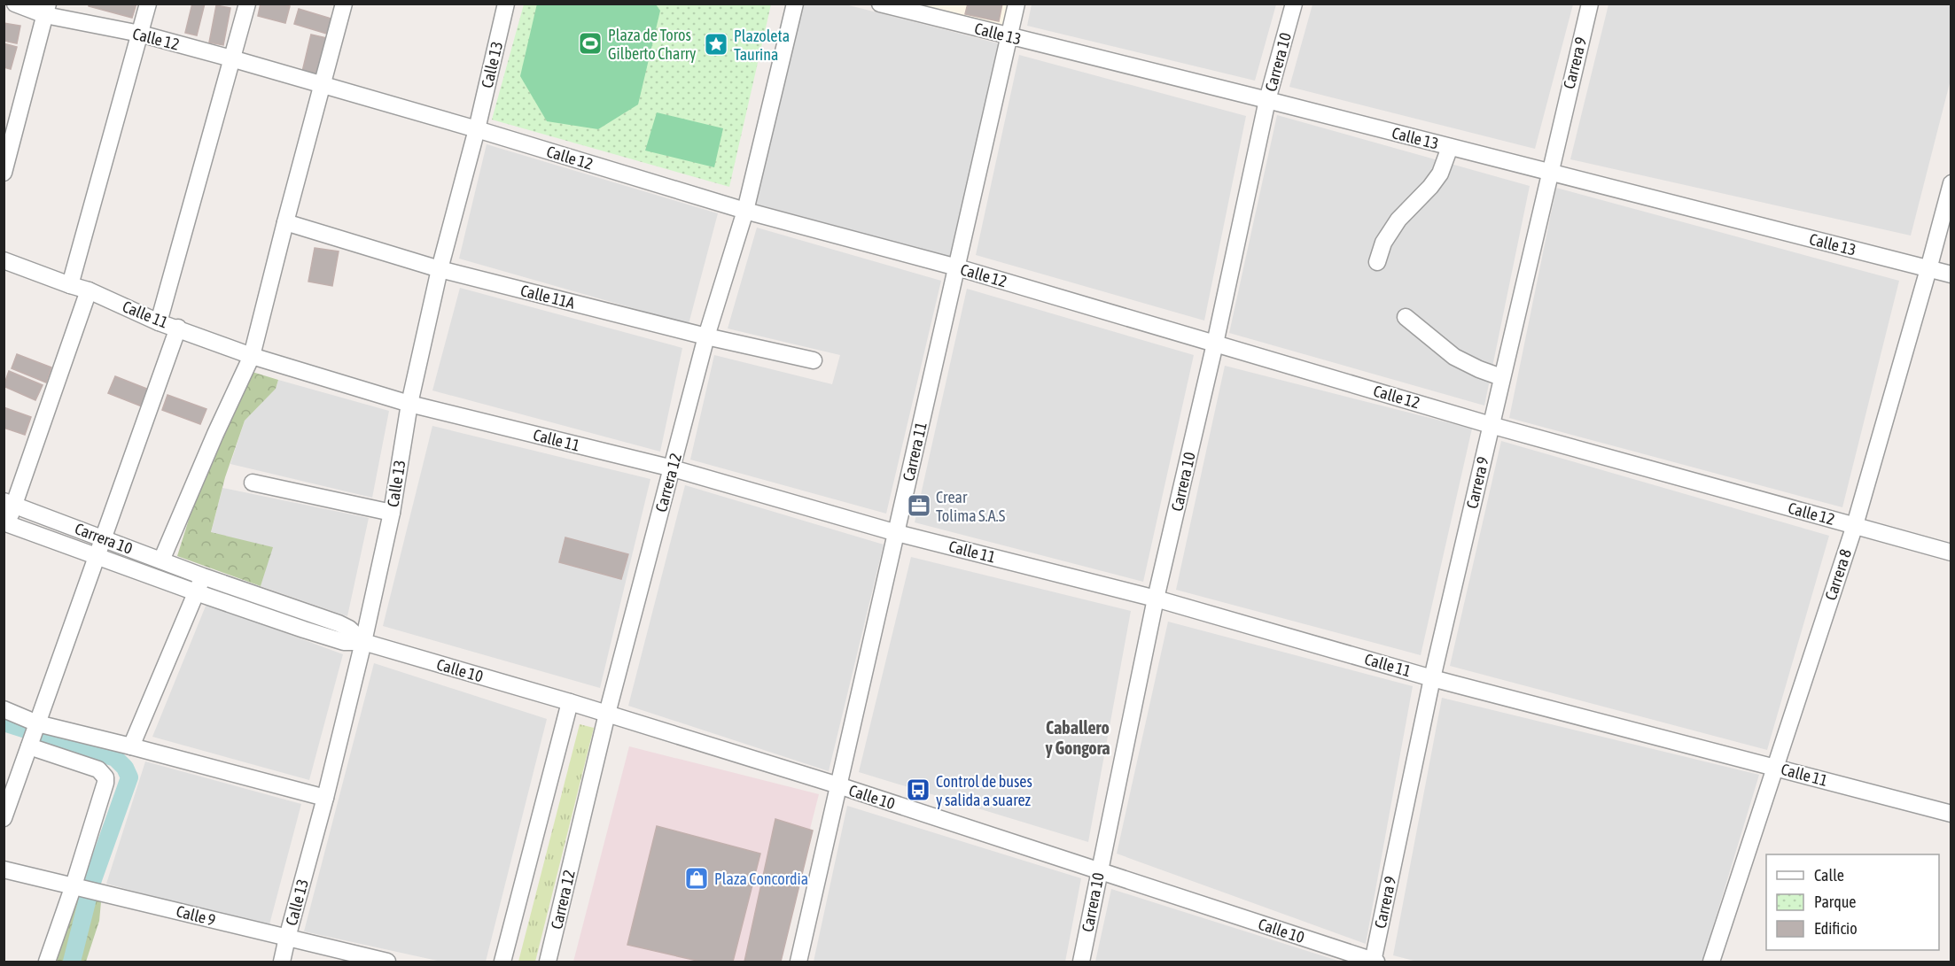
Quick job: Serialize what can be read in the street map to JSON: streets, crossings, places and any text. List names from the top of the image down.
{
  "streets": {
    "street": [
      "Calle 13",
      "Calle 12",
      "Carrera 10",
      "Carrera 9",
      "Calle 11A",
      "Calle 11",
      "Carrera 11",
      "Carrera 12",
      "Carrera 8",
      "Calle 10",
      "Calle 9"
    ]
  },
  "crossings": [
    ["Calle 13", "Calle 12"],
    ["Calle 13", "Carrera 10"],
    ["Calle 13", "Carrera 9"],
    ["Calle 13", "Calle 11A"],
    ["Calle 13", "Calle 11"],
    ["Calle 13", "Carrera 11"],
    ["Calle 13", "Carrera 8"],
    ["Calle 13", "Calle 10"],
    ["Calle 13", "Calle 9"],
    ["Calle 12", "Carrera 10"],
    ["Calle 12", "Carrera 9"],
    ["Calle 12", "Carrera 11"],
    ["Calle 12", "Carrera 12"],
    ["Calle 12", "Carrera 8"],
    ["Carrera 10", "Calle 11"],
    ["Carrera 10", "Calle 10"],
    ["Carrera 9", "Calle 11"],
    ["Carrera 9", "Calle 10"],
    ["Calle 11A", "Carrera 12"],
    ["Calle 11", "Carrera 11"],
    ["Calle 11", "Carrera 12"],
    ["Calle 11", "Carrera 8"],
    ["Carrera 11", "Calle 10"],
    ["Carrera 12", "Calle 10"]
  ],
  "districts": ["Caballero y Gongora"],
  "places": {
    "sports": ["Plaza de Toros Gilberto Charry"],
    "place": ["Plazoleta Taurina"],
    "office": ["Crear Tolima S.A.S"],
    "bus stop": ["Control de buses y salida a suarez"],
    "shop": ["Plaza Concordia"]
  },
  "legend": ["Calle", "Parque", "Edificio"]
}
